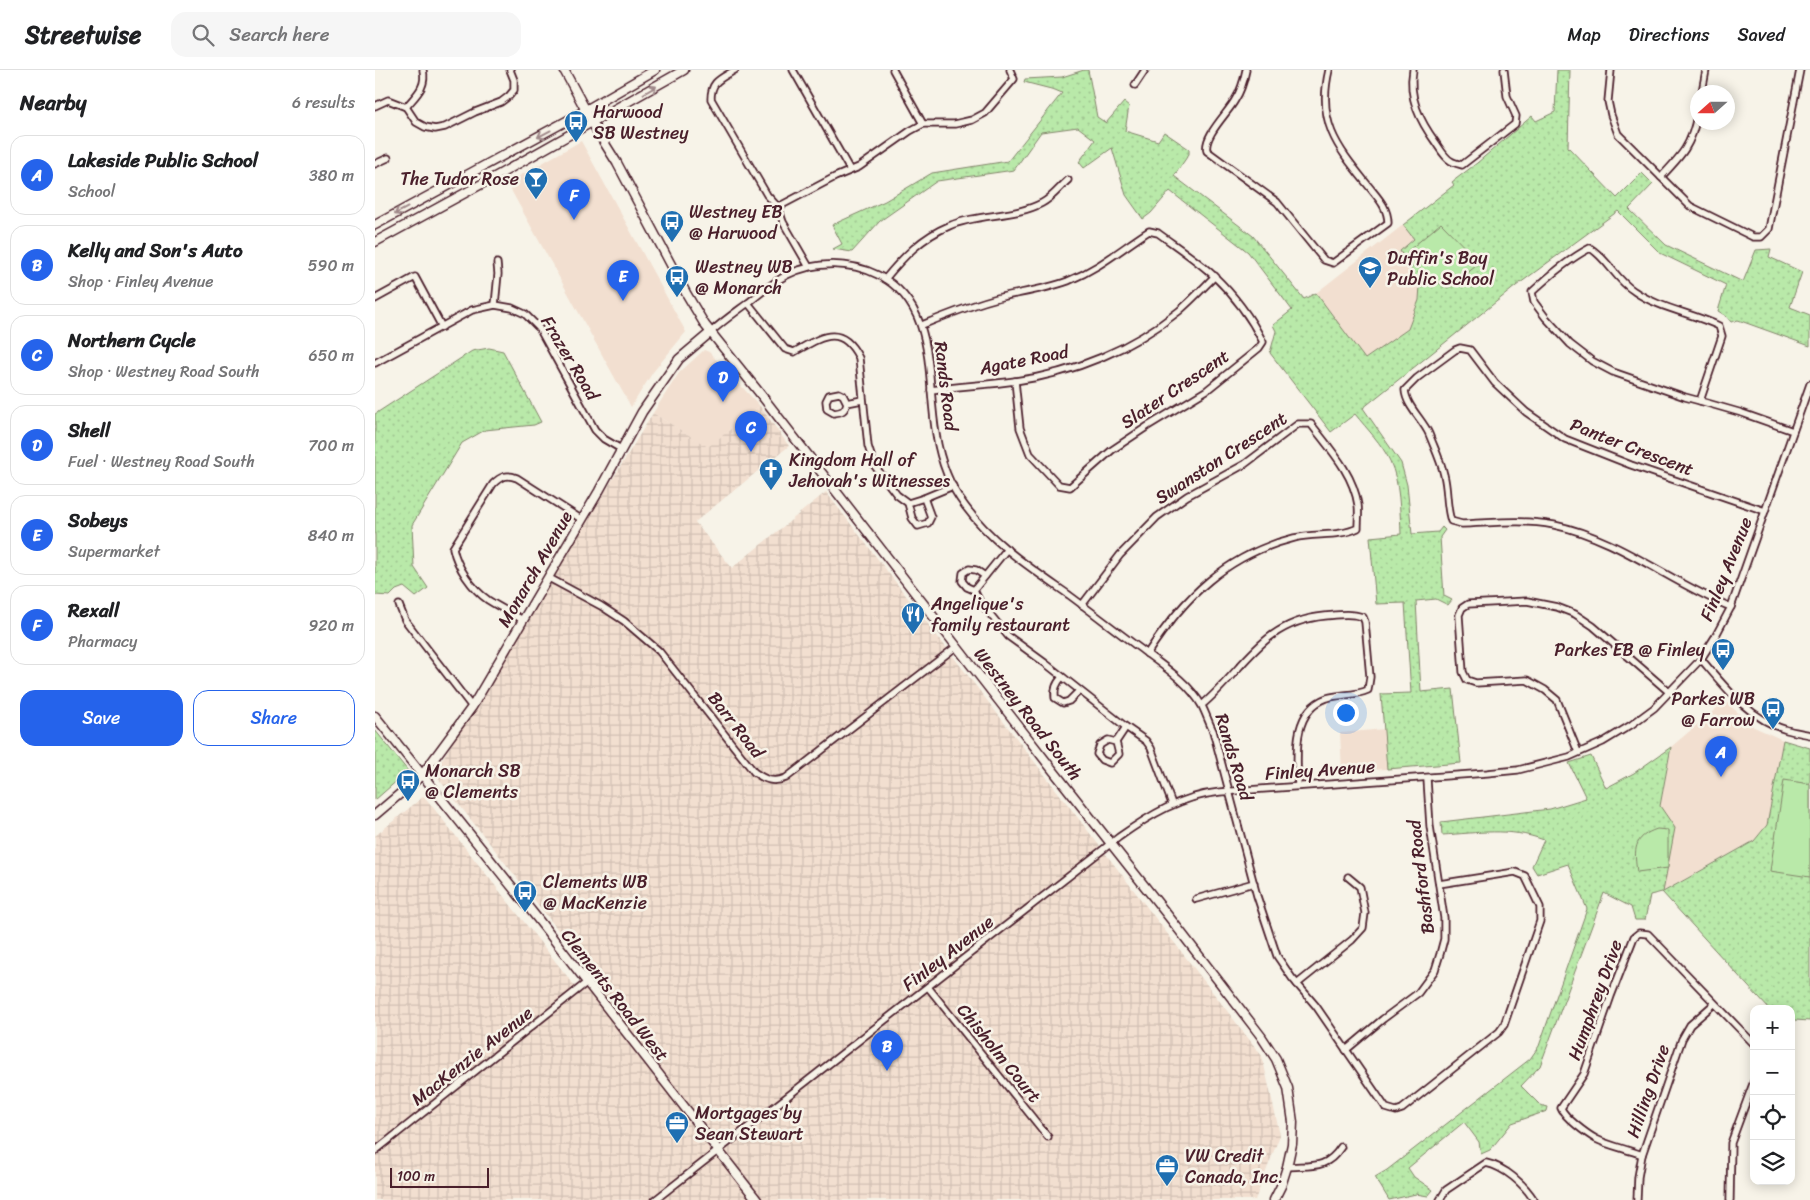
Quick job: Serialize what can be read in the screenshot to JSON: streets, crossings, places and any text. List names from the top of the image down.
{
  "streets": {
    "main road": ["Monarch Avenue", "Westney Road South", "Clements Road West"],
    "street": [
      "Frazer Road",
      "Agate Road",
      "Rands Road",
      "Slater Crescent",
      "Panter Crescent",
      "Swanston Crescent",
      "Finley Avenue",
      "Barr Road",
      "Bashford Road",
      "Humphrey Drive",
      "Chisholm Court",
      "MacKenzie Avenue",
      "Hilling Drive"
    ]
  },
  "crossings": [
    ["Frazer Road", "Monarch Avenue"],
    ["Agate Road", "Rands Road"],
    ["Agate Road", "Slater Crescent"],
    ["Rands Road", "Slater Crescent"],
    ["Rands Road", "Swanston Crescent"],
    ["Rands Road", "Monarch Avenue"],
    ["Rands Road", "Finley Avenue"],
    ["Rands Road", "Westney Road South"],
    ["Rands Road", "Bashford Road"],
    ["Panter Crescent", "Finley Avenue"],
    ["Monarch Avenue", "Westney Road South"],
    ["Monarch Avenue", "Barr Road"],
    ["Monarch Avenue", "Clements Road West"],
    ["Finley Avenue", "Westney Road South"],
    ["Finley Avenue", "Bashford Road"],
    ["Finley Avenue", "Clements Road West"],
    ["Finley Avenue", "Chisholm Court"],
    ["Westney Road South", "Barr Road"],
    ["Clements Road West", "MacKenzie Avenue"],
    ["Humphrey Drive", "Hilling Drive"]
  ],
  "places": {
    "bus stop": [
      "Harwood SB Westney",
      "Westney EB @ Harwood",
      "Westney WB @ Monarch",
      "Parkes EB @ Finley",
      "Parkes WB @ Farrow",
      "Monarch SB @ Clements",
      "Clements WB @ MacKenzie"
    ],
    "bar": ["The Tudor Rose"],
    "school or university": ["Duffin's Bay Public School"],
    "church": ["Kingdom Hall of Jehovah's Witnesses"],
    "restaurant": ["Angelique's family restaurant"],
    "office": ["Mortgages by Sean Stewart", "VW Credit Canada, Inc."]
  },
  "scale_bar": "100 m",
  "north": "left",
  "page": {
    "header": "Streetwise",
    "search": "Search here",
    "nav": ["Map", "Directions", "Saved"],
    "heading": ["Nearby", "6 results"],
    "list": [
      {
        "mark": "A",
        "name": "Lakeside Public School",
        "note": "School",
        "value": "380 m"
      },
      {
        "mark": "B",
        "name": "Kelly and Son's Auto",
        "note": "Shop · Finley Avenue",
        "value": "590 m"
      },
      {
        "mark": "C",
        "name": "Northern Cycle",
        "note": "Shop · Westney Road South",
        "value": "650 m"
      },
      {
        "mark": "D",
        "name": "Shell",
        "note": "Fuel · Westney Road South",
        "value": "700 m"
      },
      {
        "mark": "E",
        "name": "Sobeys",
        "note": "Supermarket",
        "value": "840 m"
      },
      {
        "mark": "F",
        "name": "Rexall",
        "note": "Pharmacy",
        "value": "920 m"
      }
    ],
    "pins": [
      "F",
      "E",
      "D",
      "C",
      "A",
      "B"
    ],
    "buttons": ["Save", "Share"],
    "map_buttons": ["+", "−"],
    "scale": "100 m"
  }
}
